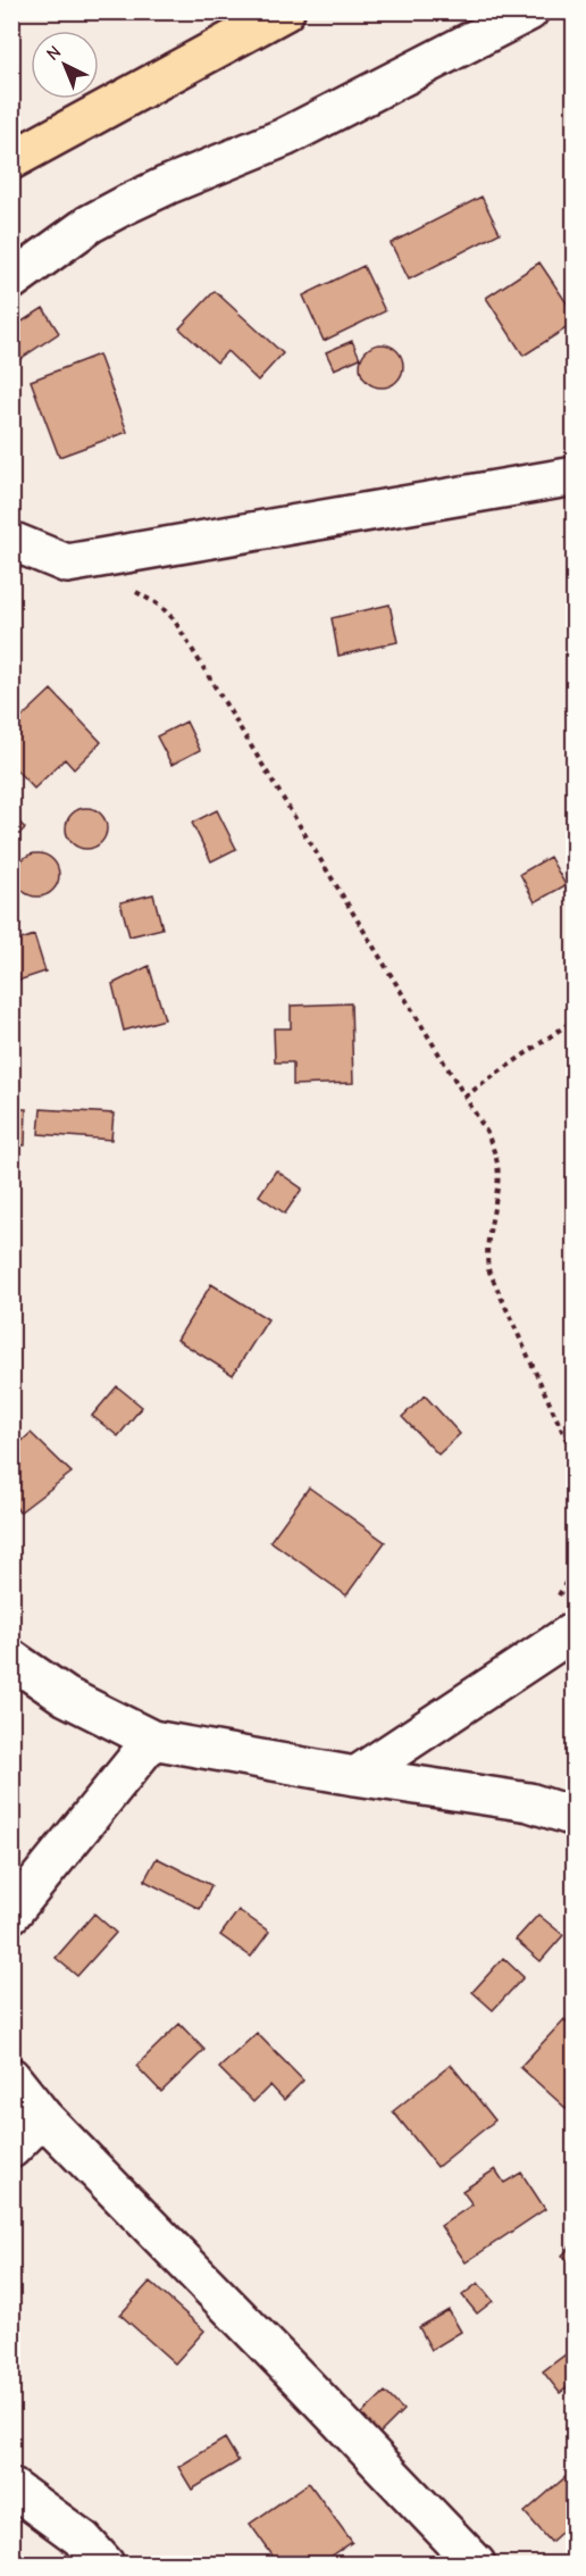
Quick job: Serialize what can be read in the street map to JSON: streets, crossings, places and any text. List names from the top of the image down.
{
  "north": "top left"
}
